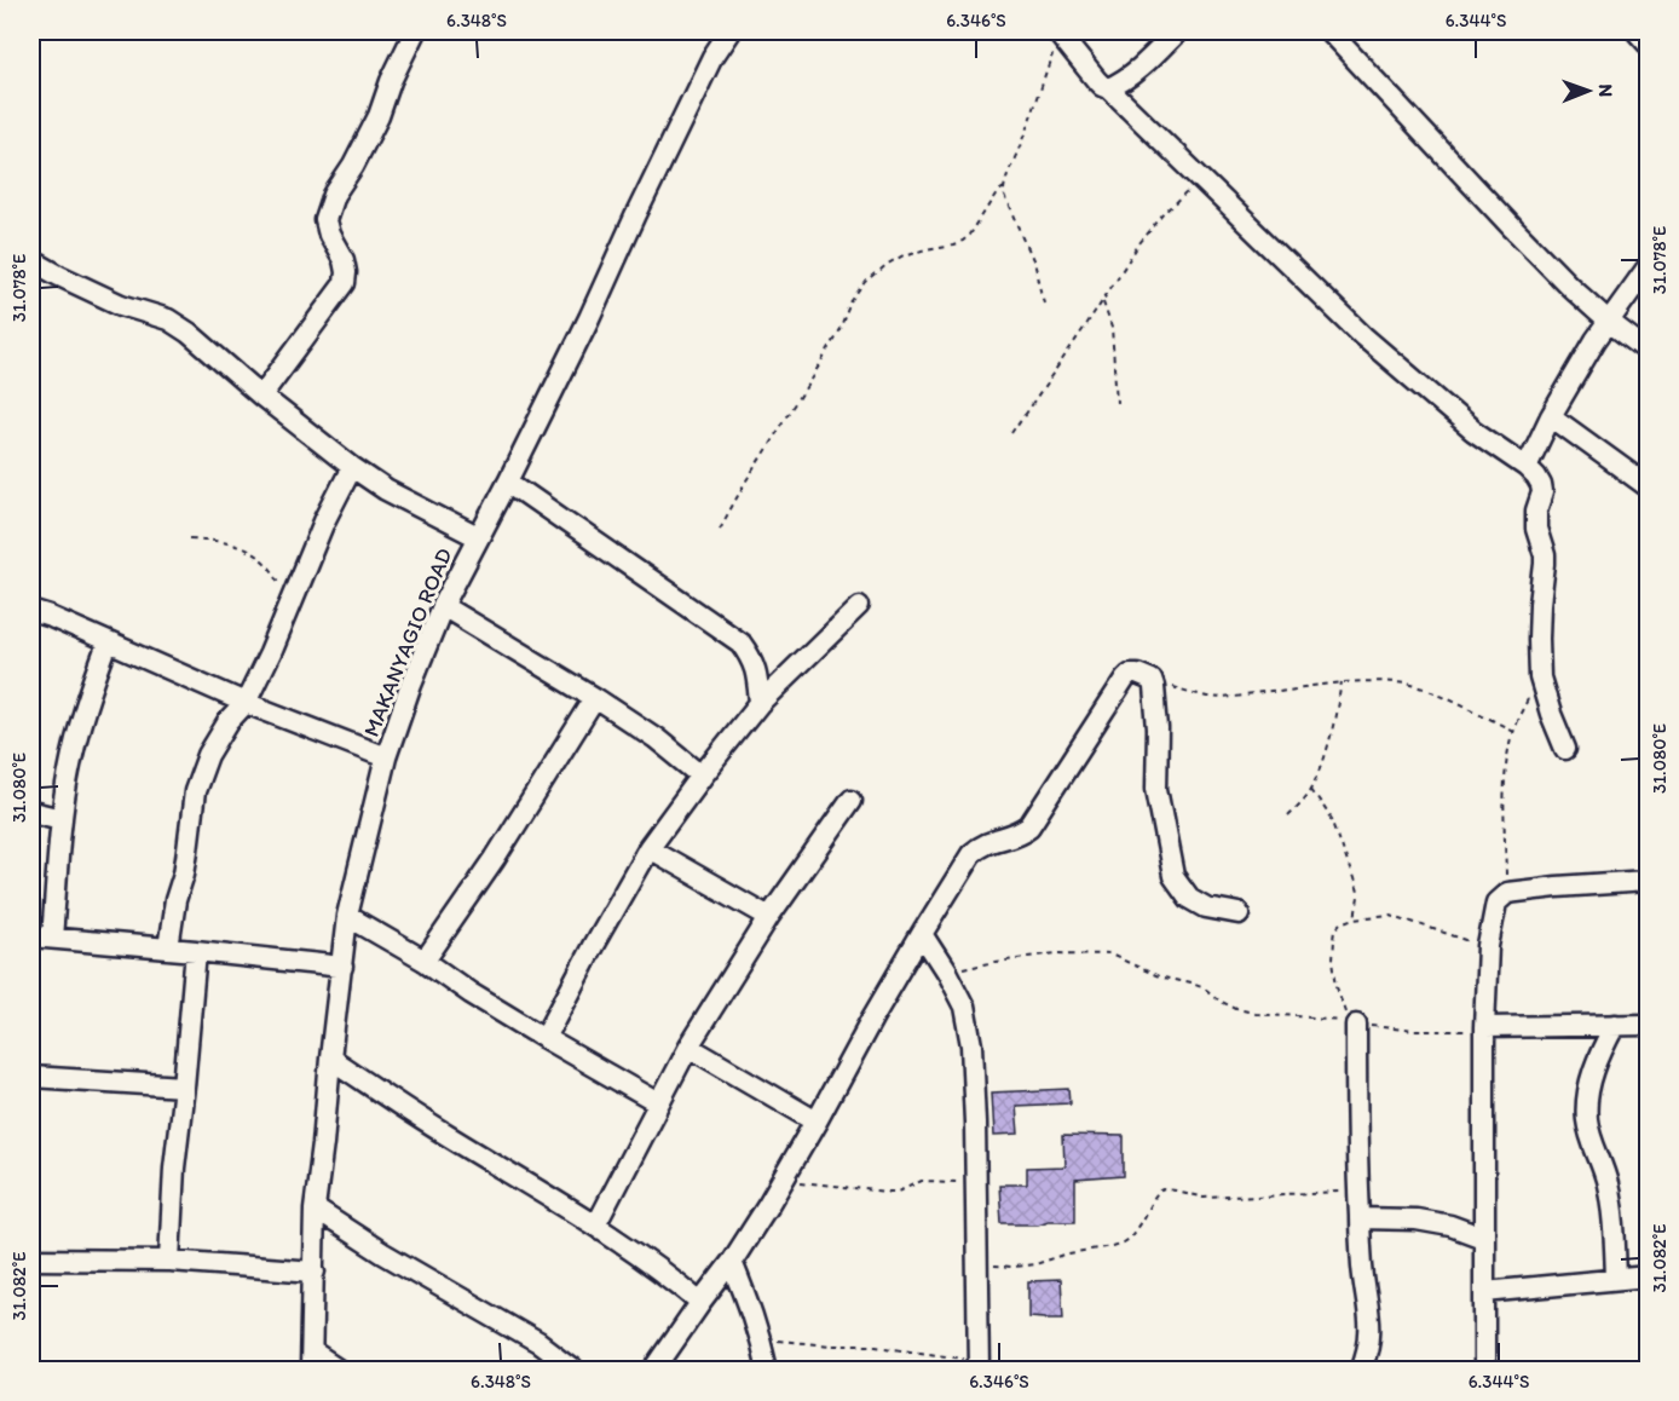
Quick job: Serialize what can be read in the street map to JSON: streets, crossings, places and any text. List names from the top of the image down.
{
  "streets": {
    "street": ["MAKANYAGIO ROAD"]
  },
  "north": "right",
  "coordinates": [
    "6.348°S",
    "6.346°S",
    "6.344°S",
    "31.078°E",
    "31.080°E",
    "31.082°E"
  ]
}
